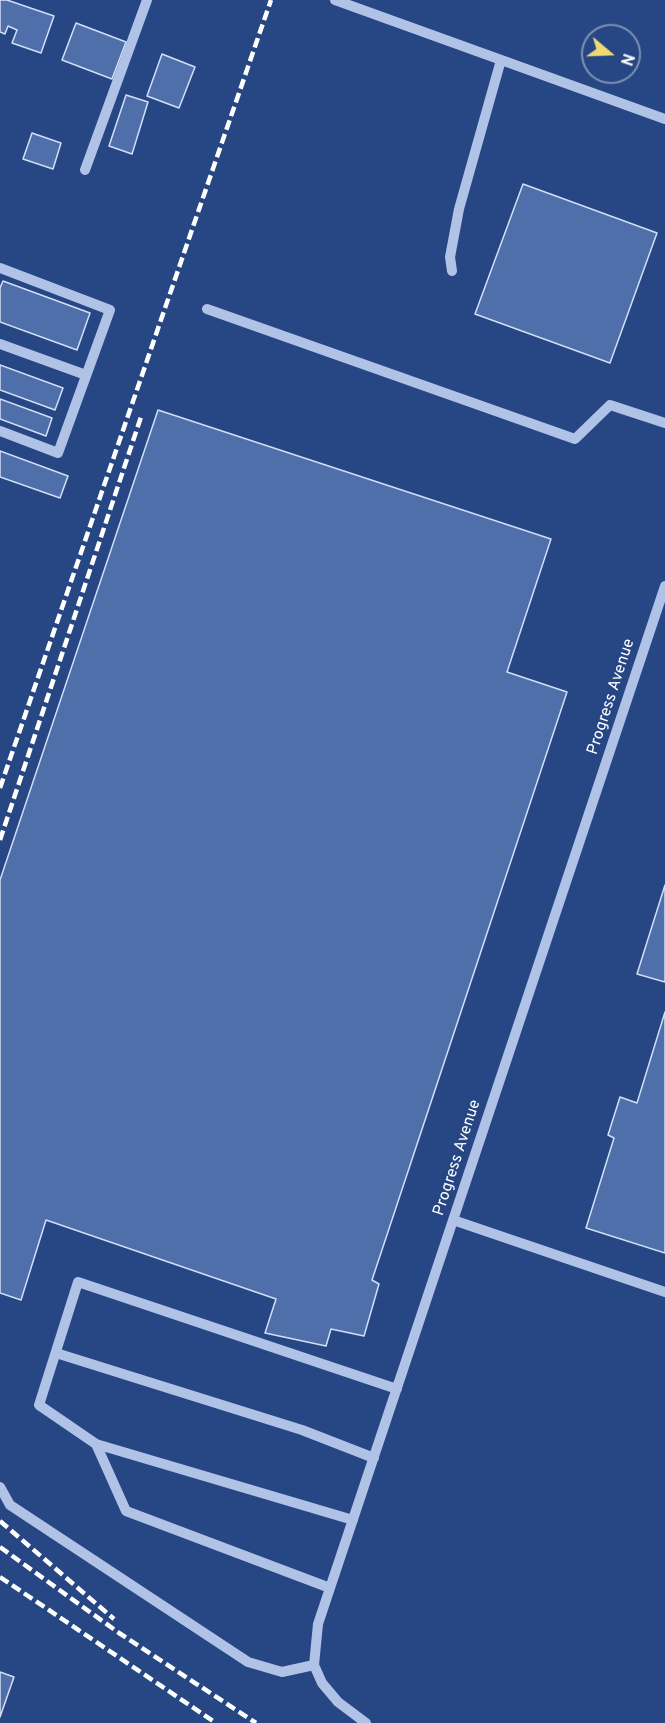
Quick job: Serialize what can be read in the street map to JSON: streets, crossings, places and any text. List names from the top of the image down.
{
  "streets": {
    "street": ["Progress Avenue"]
  },
  "north": "right"
}
